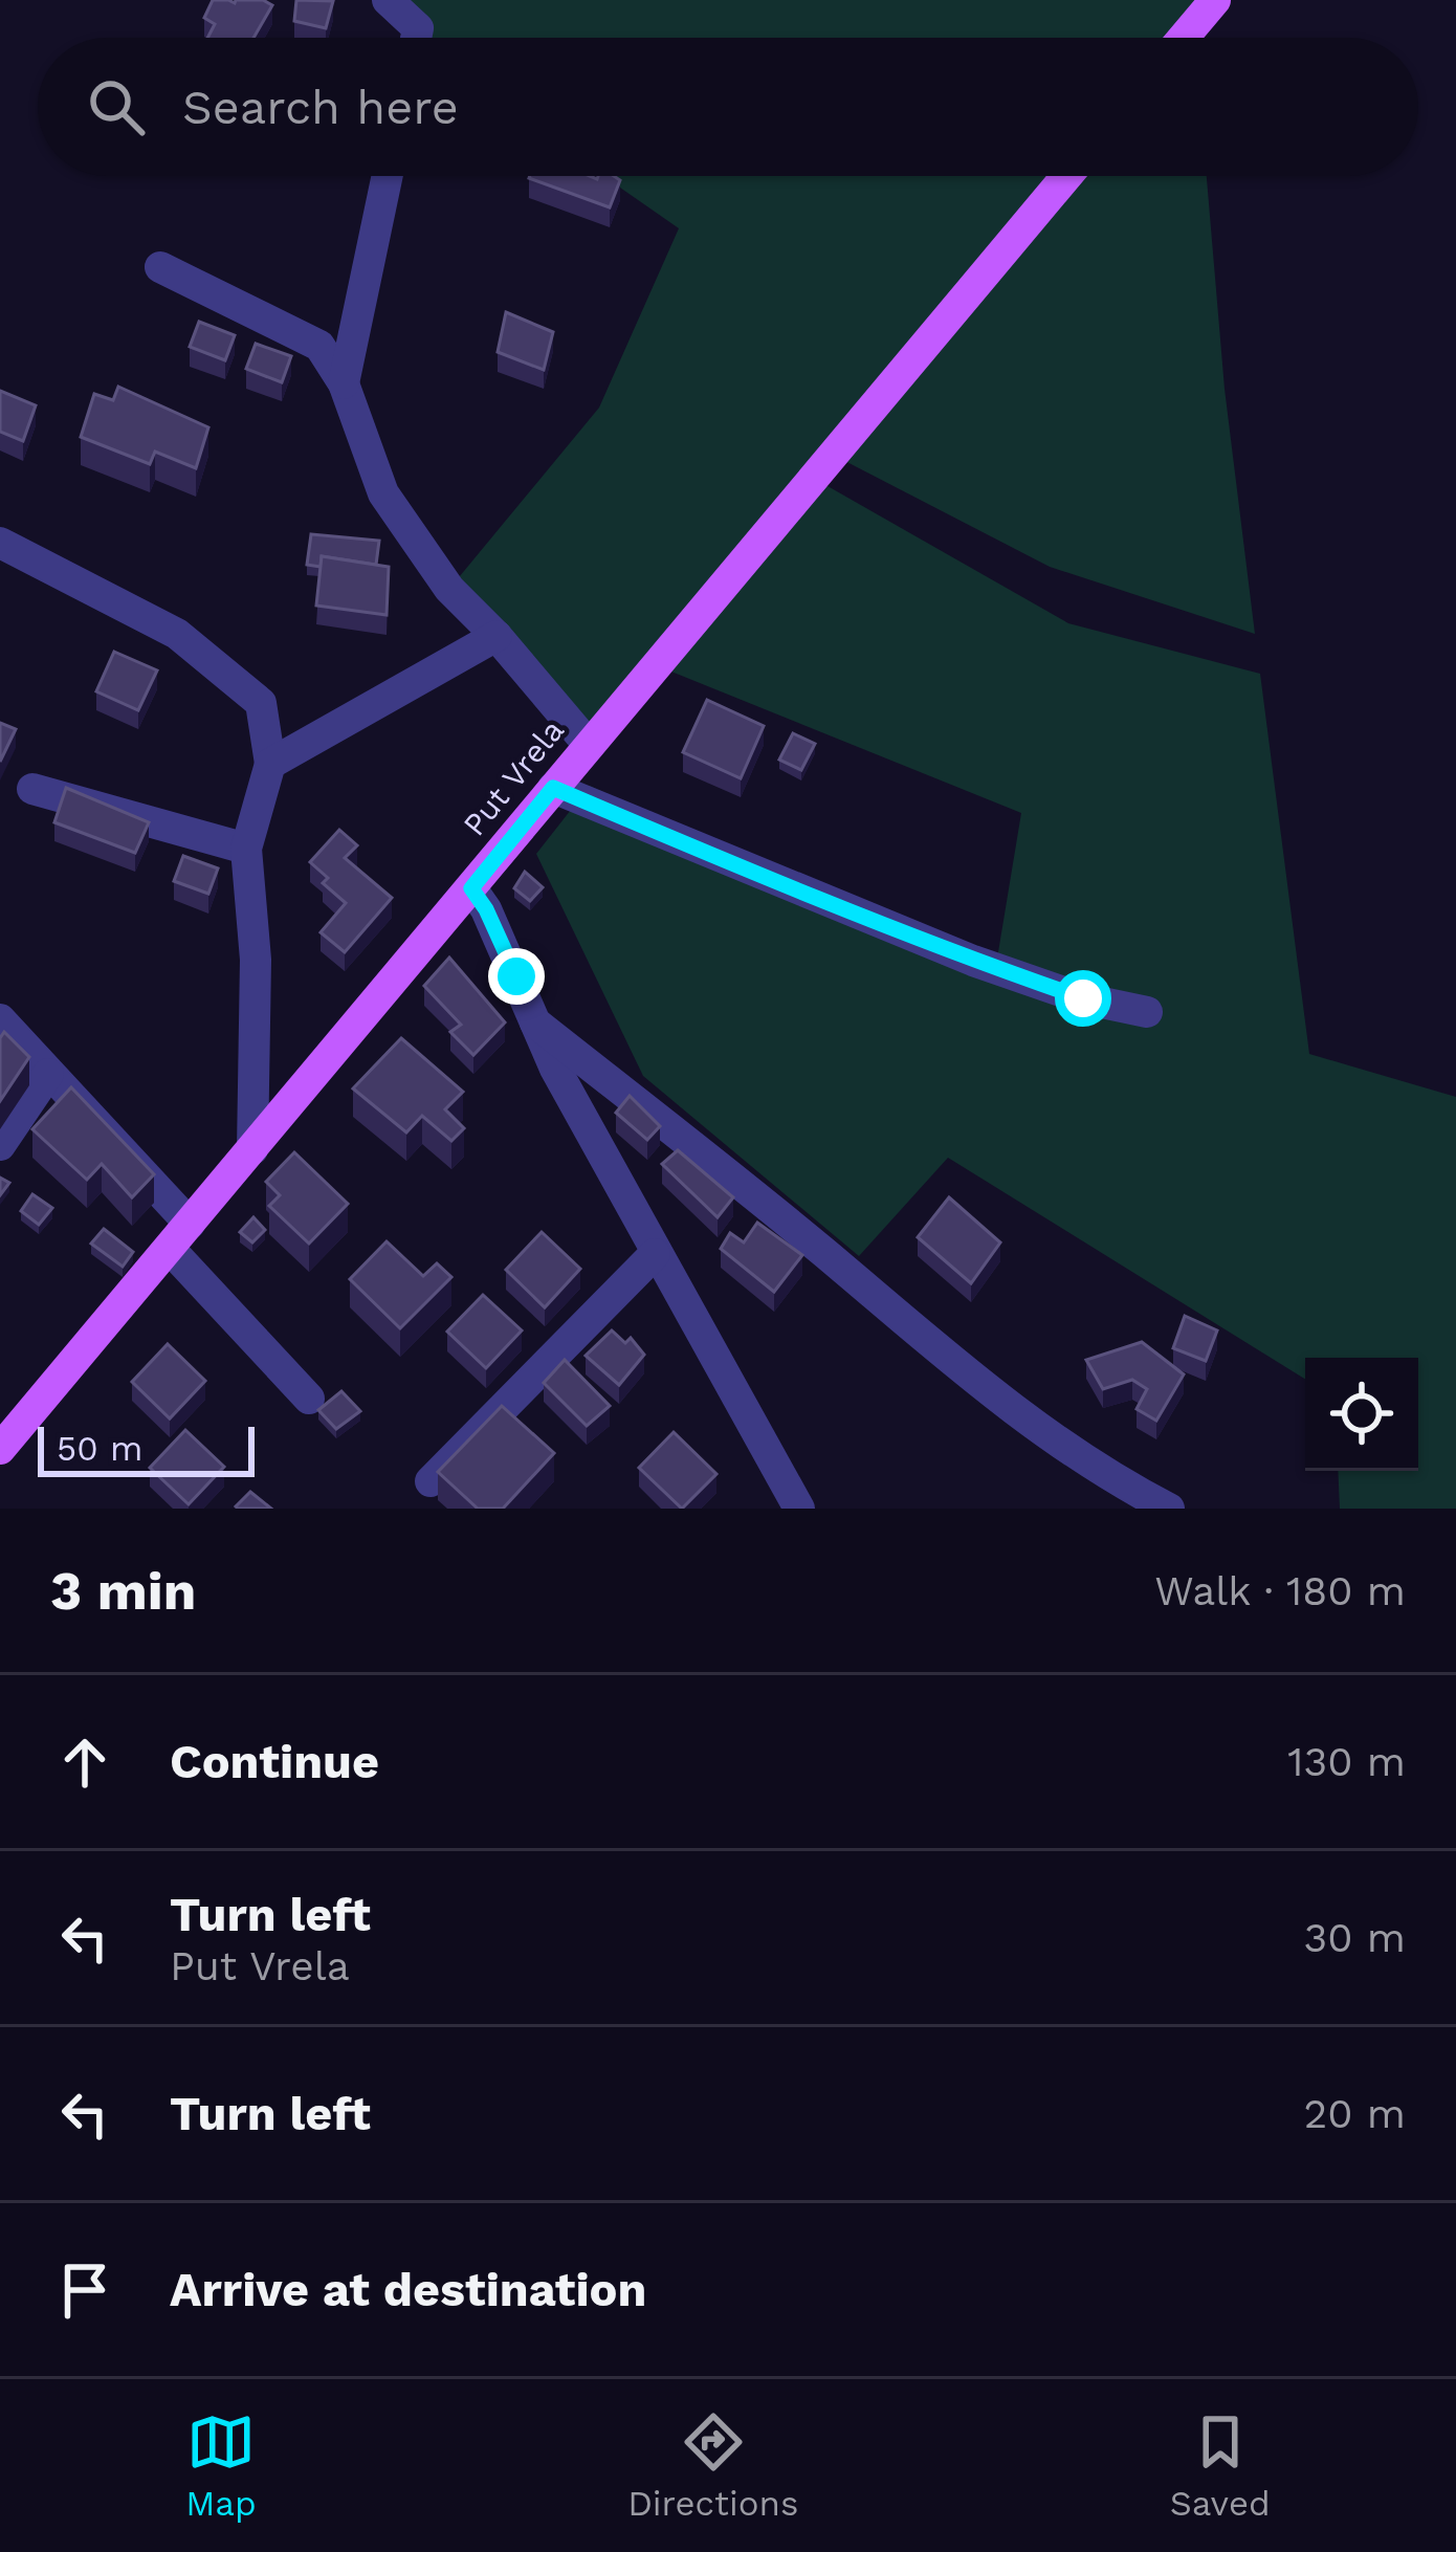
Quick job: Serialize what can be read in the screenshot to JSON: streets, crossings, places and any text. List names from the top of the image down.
{
  "streets": {
    "main road": ["Put Vrela"]
  },
  "scale_bar": "50 m",
  "page": {
    "search": "Search here",
    "scale": "50 m",
    "heading": ["3 min", "Walk · 180 m"],
    "list": [
      ["Continue", "130 m"],
      ["Turn left", "Put Vrela", "30 m"],
      ["Turn left", "20 m"],
      "Arrive at destination"
    ],
    "nav": ["Map", "Directions", "Saved"]
  }
}
